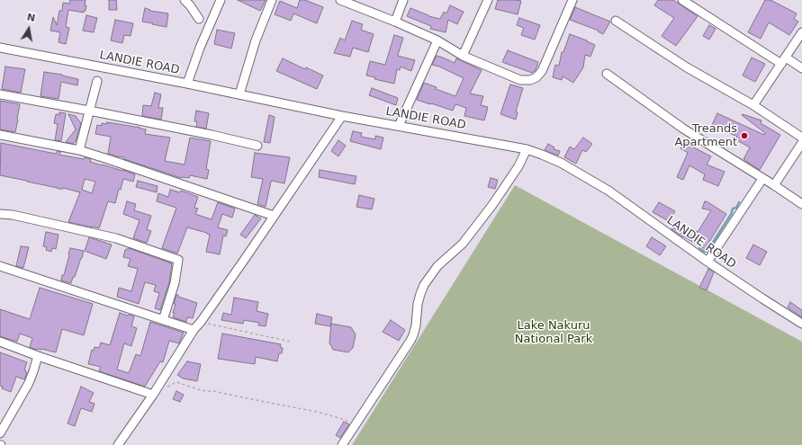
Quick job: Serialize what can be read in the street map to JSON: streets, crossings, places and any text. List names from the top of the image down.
{
  "streets": {
    "street": ["LANDIE ROAD"]
  },
  "parks": ["Lake Nakuru National Park"],
  "places": ["Treands Apartment"],
  "north": "top"
}
